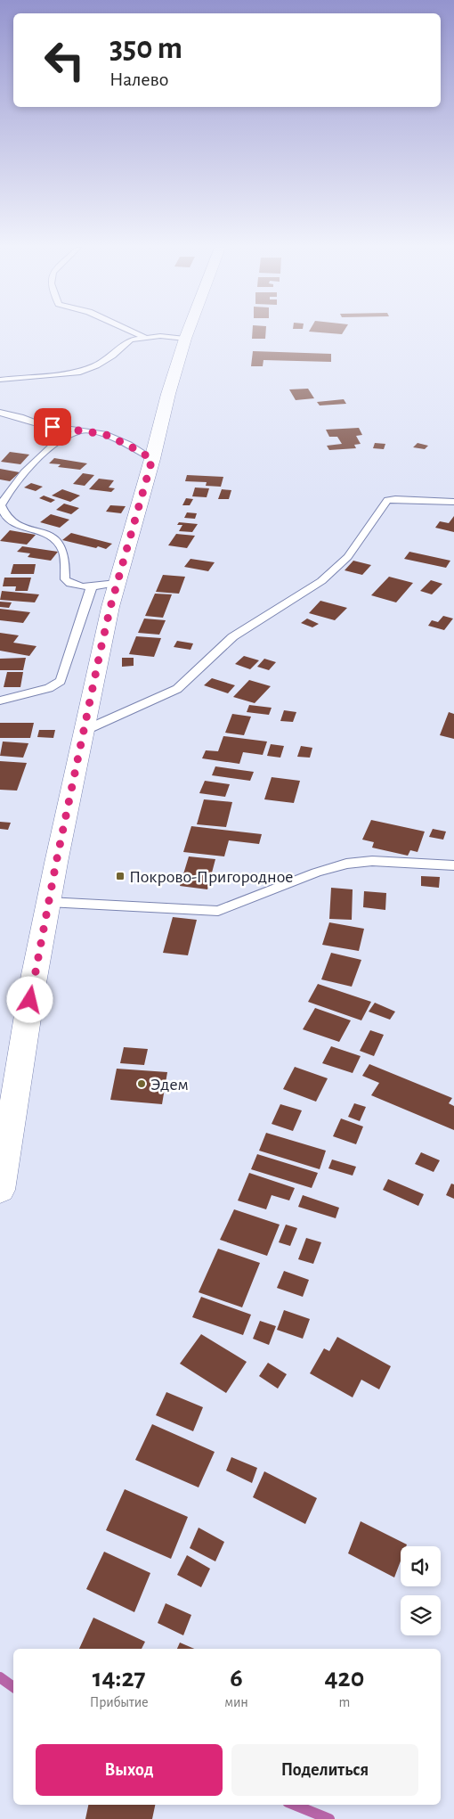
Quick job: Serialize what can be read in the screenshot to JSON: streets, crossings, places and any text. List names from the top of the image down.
{
  "places": {
    "transit": ["Покрово-Пригородное"],
    "other": ["Эдем"]
  },
  "page": {
    "turn": ["350 m", "Налево"],
    "eta": [
      "14:27",
      "Прибытие",
      "6",
      "мин",
      "420",
      "m"
    ],
    "buttons": ["Выход", "Поделиться"]
  }
}
